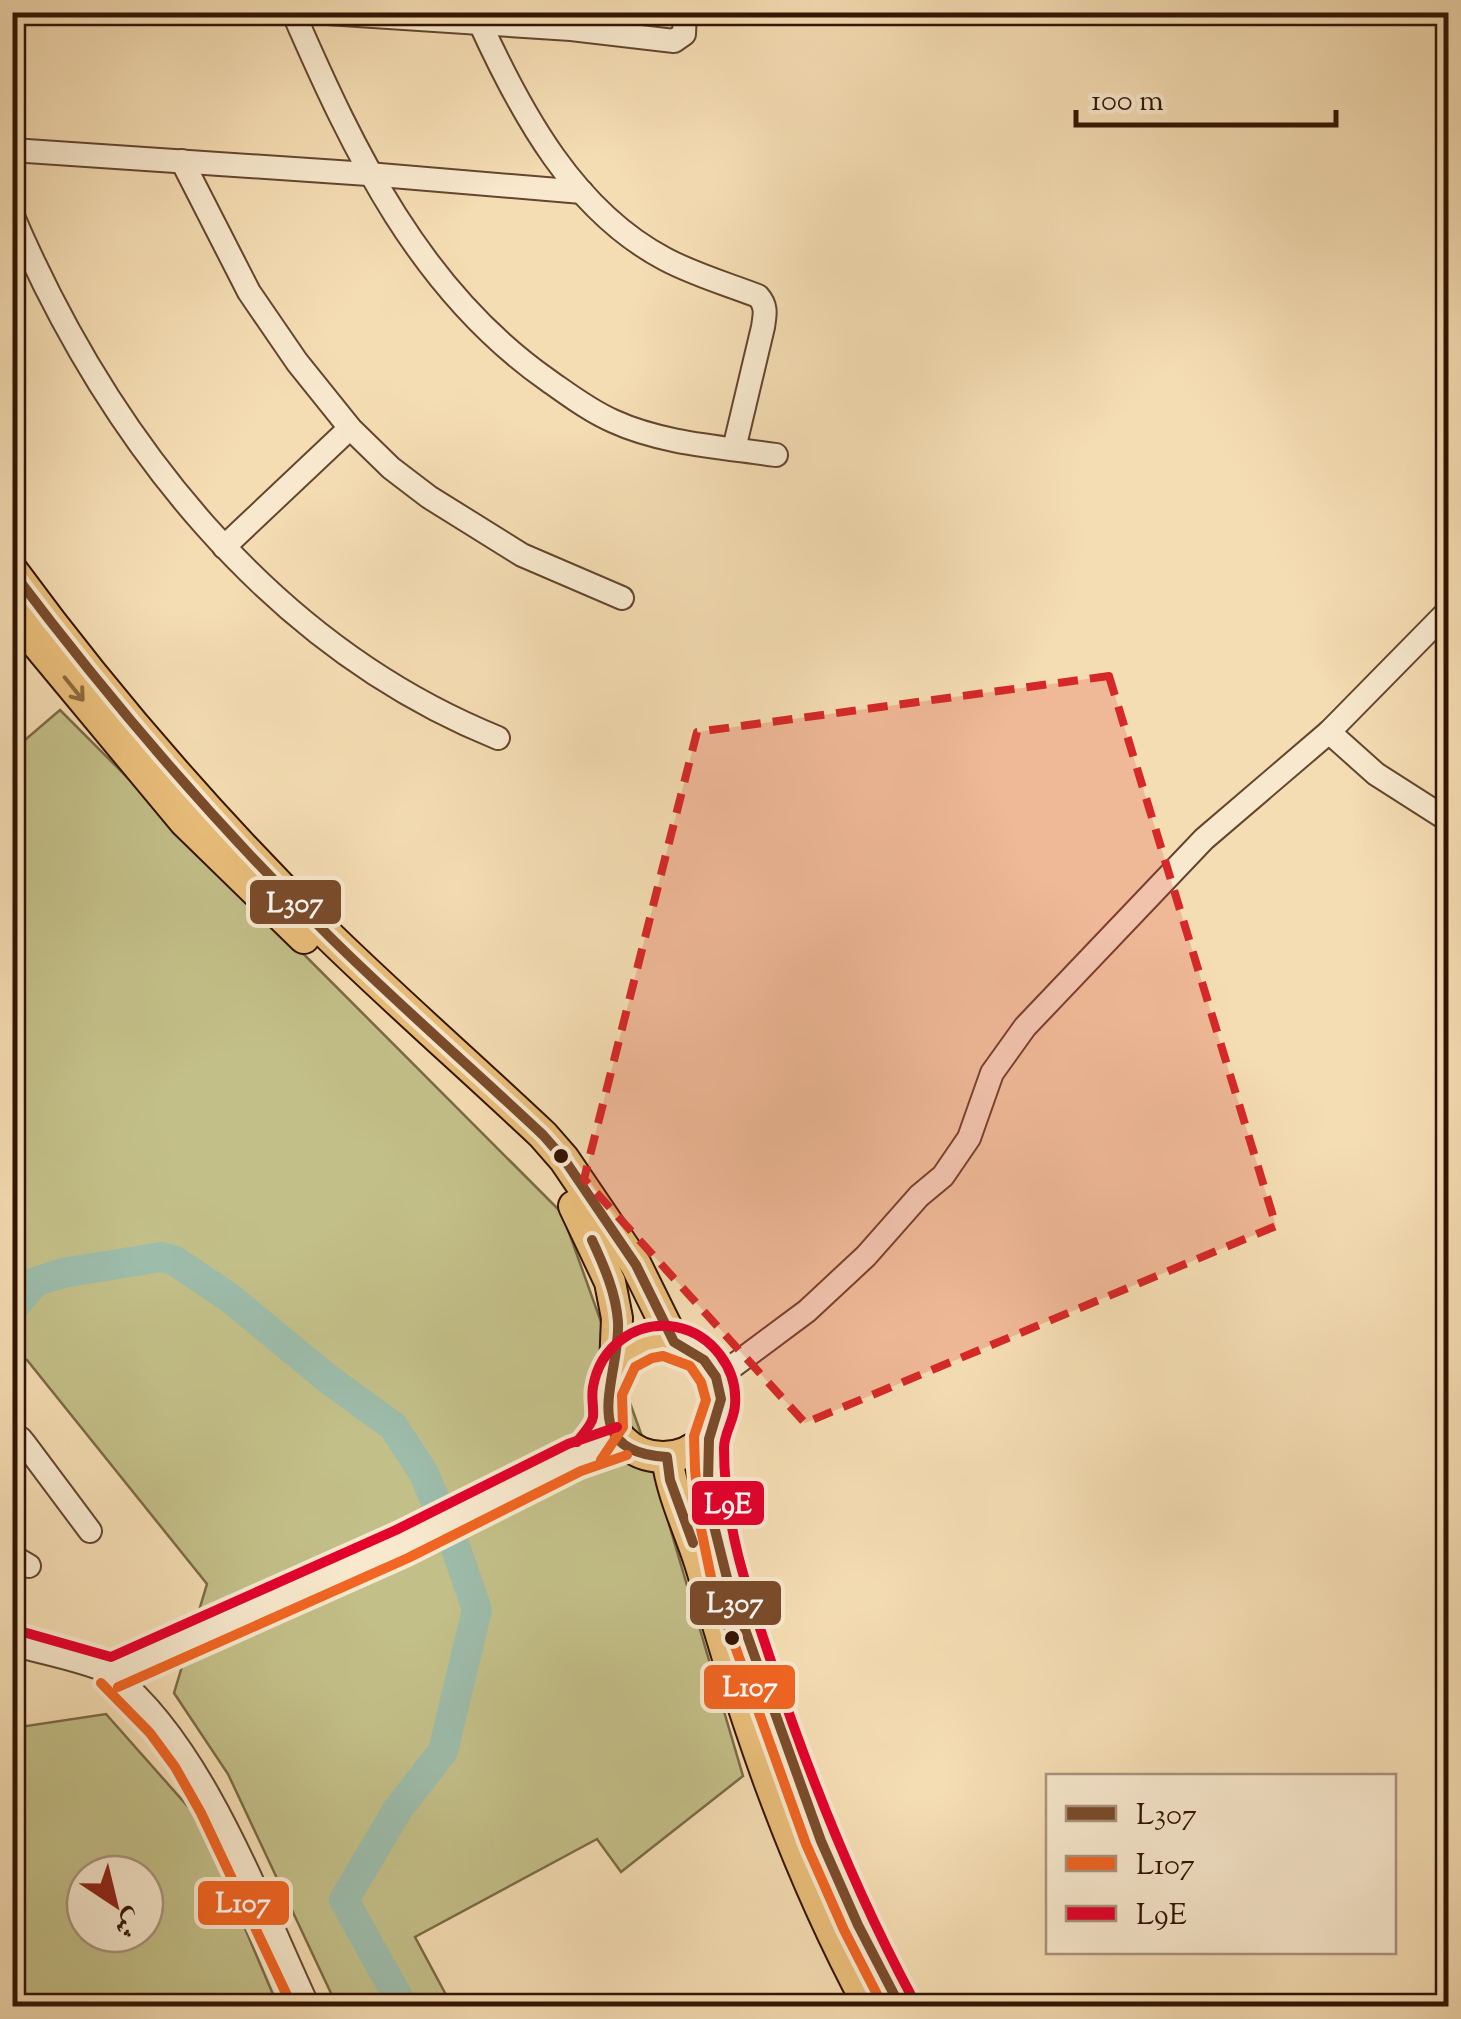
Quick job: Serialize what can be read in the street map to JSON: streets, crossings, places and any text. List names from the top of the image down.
{
  "lines": ["transit line L307", "transit line L9E", "transit line L107"],
  "legend": ["L307", "L107", "L9E"],
  "scale_bar": "100 m",
  "north": "bottom right"
}
